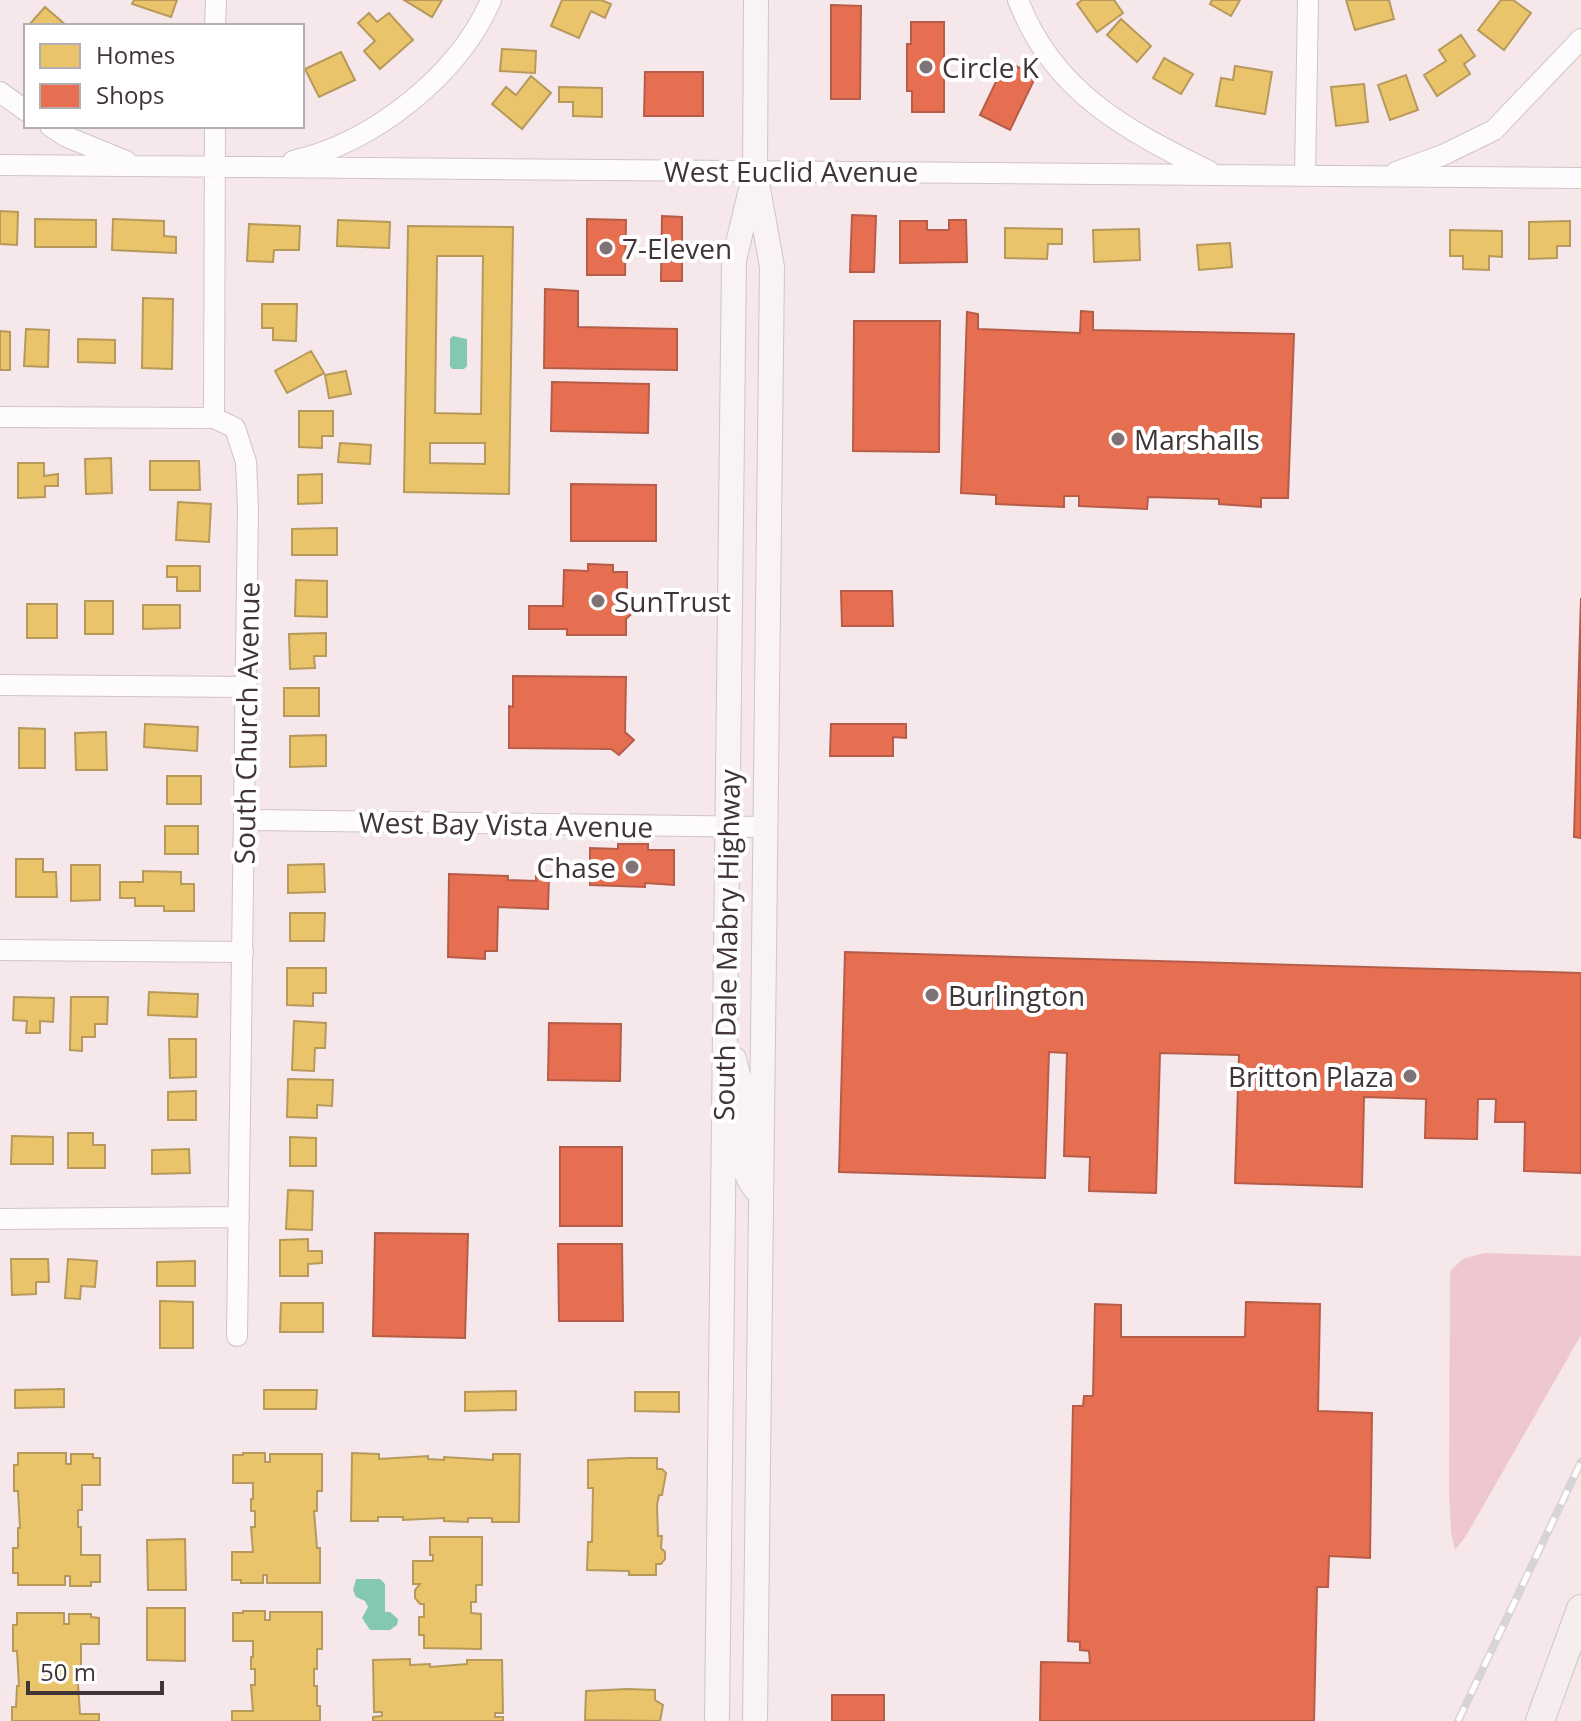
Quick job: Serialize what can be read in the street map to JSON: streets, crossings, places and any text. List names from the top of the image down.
{
  "streets": {
    "main road": ["South Dale Mabry Highway"],
    "street": ["West Euclid Avenue", "South Church Avenue", "West Bay Vista Avenue"]
  },
  "crossings": [
    ["West Euclid Avenue", "South Dale Mabry Highway"],
    ["South Church Avenue", "West Bay Vista Avenue"],
    ["West Bay Vista Avenue", "South Dale Mabry Highway"]
  ],
  "places": [
    "Circle K",
    "7-Eleven",
    "Marshalls",
    "SunTrust",
    "Chase",
    "Burlington",
    "Britton Plaza"
  ],
  "legend": ["Homes", "Shops"],
  "scale_bar": "50 m"
}
